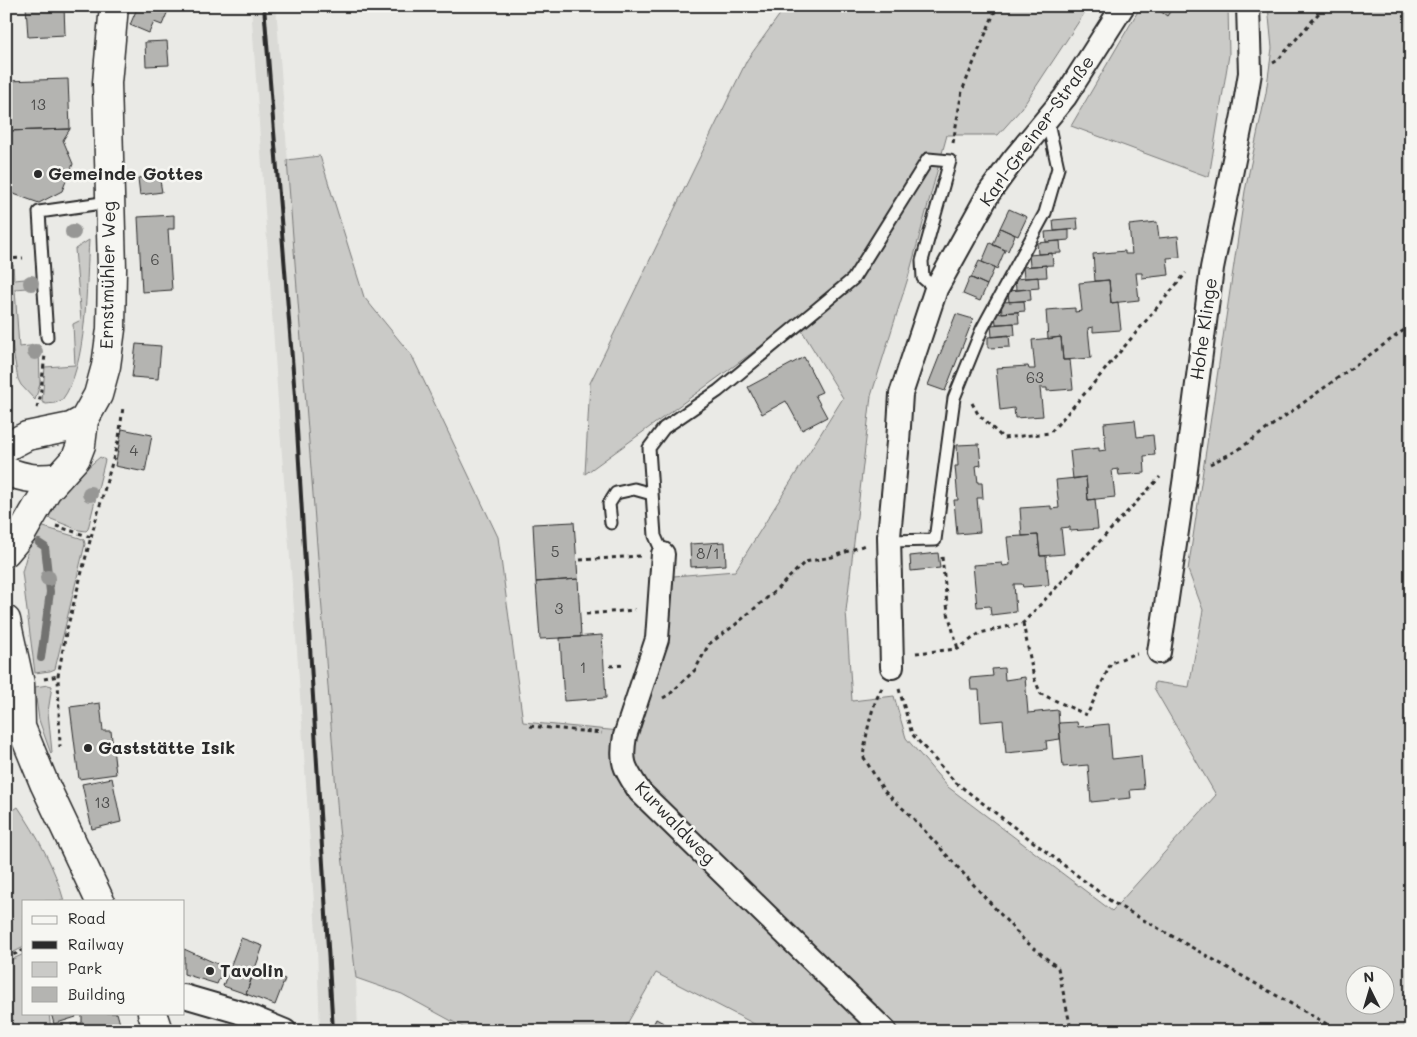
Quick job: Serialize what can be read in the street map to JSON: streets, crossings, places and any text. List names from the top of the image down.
{
  "streets": {
    "main road": ["Ernstmühler Weg"],
    "street": ["Karl-Greiner-Straße", "Hohe Klinge", "Kurwaldweg"]
  },
  "places": ["Gemeinde Gottes", "Gaststätte Isik", "Tavolin"],
  "house_numbers": [
    "13",
    "6",
    "63",
    "4",
    "5",
    "8/1",
    "3",
    "1",
    "13"
  ],
  "legend": [
    "Road",
    "Railway",
    "Park",
    "Building"
  ],
  "north": "top"
}
